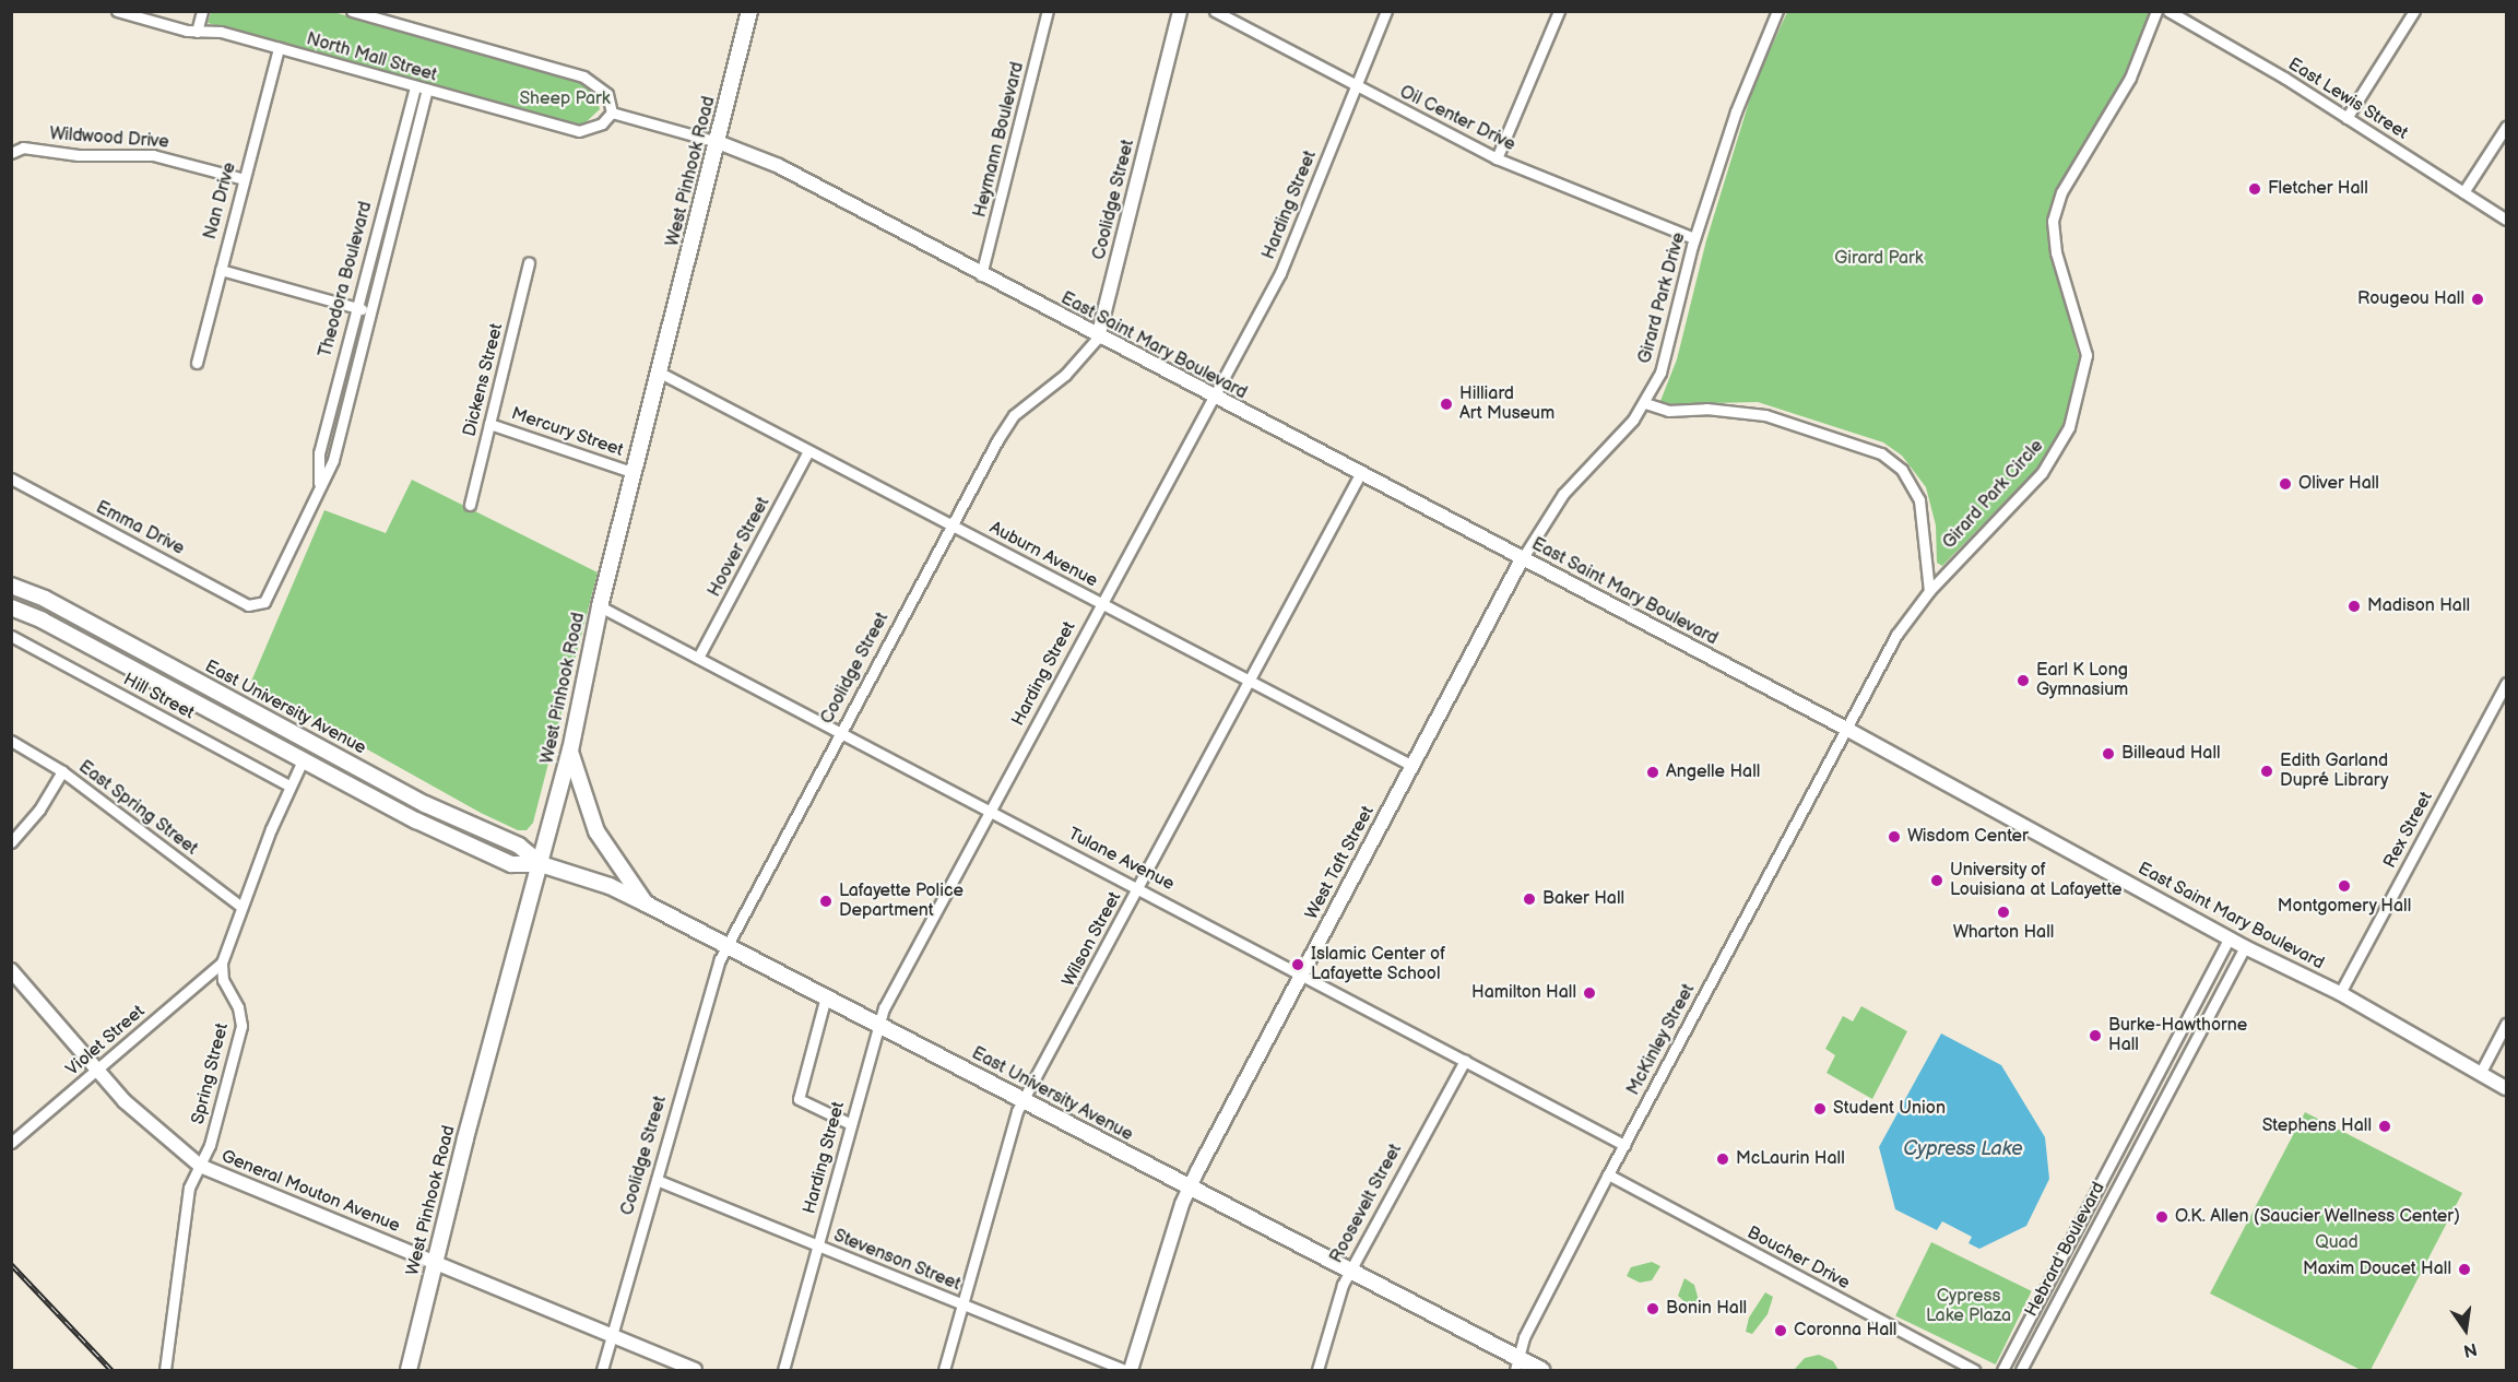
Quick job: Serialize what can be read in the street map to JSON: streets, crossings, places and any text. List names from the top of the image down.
{
  "streets": {
    "main road": ["West Pinhook Road", "East University Avenue"],
    "street": [
      "North Mall Street",
      "East Lewis Street",
      "Oil Center Drive",
      "Wildwood Drive",
      "Heymann Boulevard",
      "Coolidge Street",
      "Nan Drive",
      "Harding Street",
      "Theodora Boulevard",
      "Girard Park Drive",
      "East Saint Mary Boulevard",
      "Dickens Street",
      "Mercury Street",
      "Girard Park Circle",
      "Emma Drive",
      "Hoover Street",
      "Auburn Avenue",
      "Hill Street",
      "East Spring Street",
      "Rex Street",
      "Tulane Avenue",
      "West Taft Street",
      "Wilson Street",
      "McKinley Street",
      "Violet Street",
      "Spring Street",
      "General Mouton Avenue",
      "Roosevelt Street",
      "Hebrard Boulevard",
      "Boucher Drive",
      "Stevenson Street"
    ]
  },
  "crossings": [
    ["North Mall Street", "Nan Drive"],
    ["North Mall Street", "Theodora Boulevard"],
    ["Oil Center Drive", "Harding Street"],
    ["Oil Center Drive", "Girard Park Drive"],
    ["Wildwood Drive", "Nan Drive"],
    ["Heymann Boulevard", "East Saint Mary Boulevard"],
    ["West Pinhook Road", "East Saint Mary Boulevard"],
    ["West Pinhook Road", "Mercury Street"],
    ["West Pinhook Road", "Auburn Avenue"],
    ["West Pinhook Road", "East University Avenue"],
    ["West Pinhook Road", "Tulane Avenue"],
    ["West Pinhook Road", "General Mouton Avenue"],
    ["Coolidge Street", "East Saint Mary Boulevard"],
    ["Coolidge Street", "Auburn Avenue"],
    ["Coolidge Street", "East University Avenue"],
    ["Coolidge Street", "Tulane Avenue"],
    ["Coolidge Street", "General Mouton Avenue"],
    ["Coolidge Street", "Stevenson Street"],
    ["Harding Street", "East Saint Mary Boulevard"],
    ["Harding Street", "Auburn Avenue"],
    ["Harding Street", "East University Avenue"],
    ["Harding Street", "Tulane Avenue"],
    ["Harding Street", "Stevenson Street"],
    ["Theodora Boulevard", "Emma Drive"],
    ["Girard Park Drive", "East Saint Mary Boulevard"],
    ["Girard Park Drive", "West Taft Street"],
    ["East Saint Mary Boulevard", "Girard Park Circle"],
    ["East Saint Mary Boulevard", "Rex Street"],
    ["East Saint Mary Boulevard", "West Taft Street"],
    ["East Saint Mary Boulevard", "Wilson Street"],
    ["East Saint Mary Boulevard", "McKinley Street"],
    ["East Saint Mary Boulevard", "Hebrard Boulevard"],
    ["Dickens Street", "Mercury Street"],
    ["Girard Park Circle", "McKinley Street"],
    ["Hoover Street", "Auburn Avenue"],
    ["Hoover Street", "Tulane Avenue"],
    ["Auburn Avenue", "West Taft Street"],
    ["Auburn Avenue", "Wilson Street"],
    ["East University Avenue", "West Taft Street"],
    ["East University Avenue", "Wilson Street"],
    ["East University Avenue", "McKinley Street"],
    ["East University Avenue", "Roosevelt Street"],
    ["Tulane Avenue", "West Taft Street"],
    ["Tulane Avenue", "Wilson Street"],
    ["Tulane Avenue", "McKinley Street"],
    ["Tulane Avenue", "Roosevelt Street"],
    ["Wilson Street", "Stevenson Street"],
    ["McKinley Street", "Boucher Drive"],
    ["Violet Street", "Spring Street"],
    ["Violet Street", "General Mouton Avenue"],
    ["Spring Street", "General Mouton Avenue"]
  ],
  "water": ["Cypress Lake"],
  "parks": [
    "Sheep Park",
    "Girard Park",
    "Quad",
    "Cypress Lake Plaza"
  ],
  "places": [
    "Fletcher Hall",
    "Rougeou Hall",
    "Hilliard Art Museum",
    "Oliver Hall",
    "Madison Hall",
    "Earl K Long Gymnasium",
    "Billeaud Hall",
    "Edith Garland Dupré Library",
    "Angelle Hall",
    "Wisdom Center",
    "University of Louisiana at Lafayette",
    "Montgomery Hall",
    "Baker Hall",
    "Lafayette Police Department",
    "Wharton Hall",
    "Islamic Center of Lafayette School",
    "Hamilton Hall",
    "Burke-Hawthorne Hall",
    "Student Union",
    "Stephens Hall",
    "McLaurin Hall",
    "O.K. Allen (Saucier Wellness Center)",
    "Maxim Doucet Hall",
    "Bonin Hall",
    "Coronna Hall"
  ],
  "north": "bottom"
}
